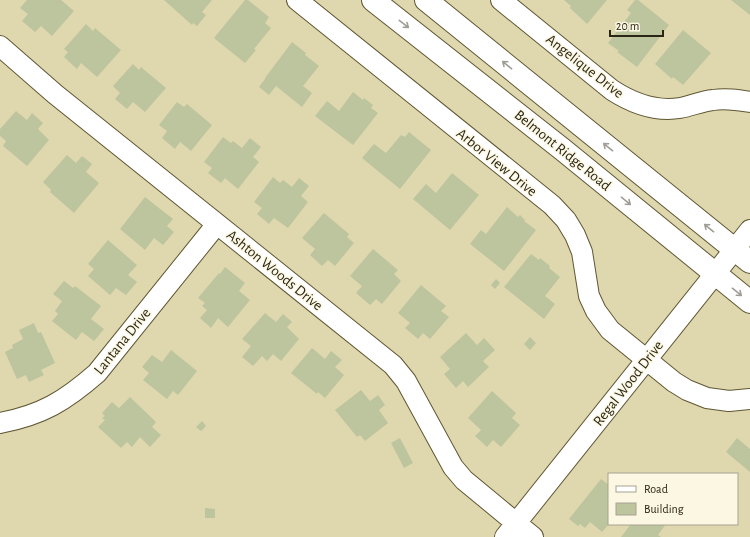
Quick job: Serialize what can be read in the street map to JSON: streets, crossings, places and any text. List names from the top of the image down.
{
  "streets": {
    "main road": ["Belmont Ridge Road"],
    "street": [
      "Angelique Drive",
      "Arbor View Drive",
      "Ashton Woods Drive",
      "Lantana Drive",
      "Regal Wood Drive"
    ]
  },
  "crossings": [
    ["Belmont Ridge Road", "Regal Wood Drive"],
    ["Arbor View Drive", "Regal Wood Drive"],
    ["Ashton Woods Drive", "Lantana Drive"],
    ["Ashton Woods Drive", "Regal Wood Drive"]
  ],
  "legend": ["Road", "Building"],
  "scale_bar": "20 m"
}
